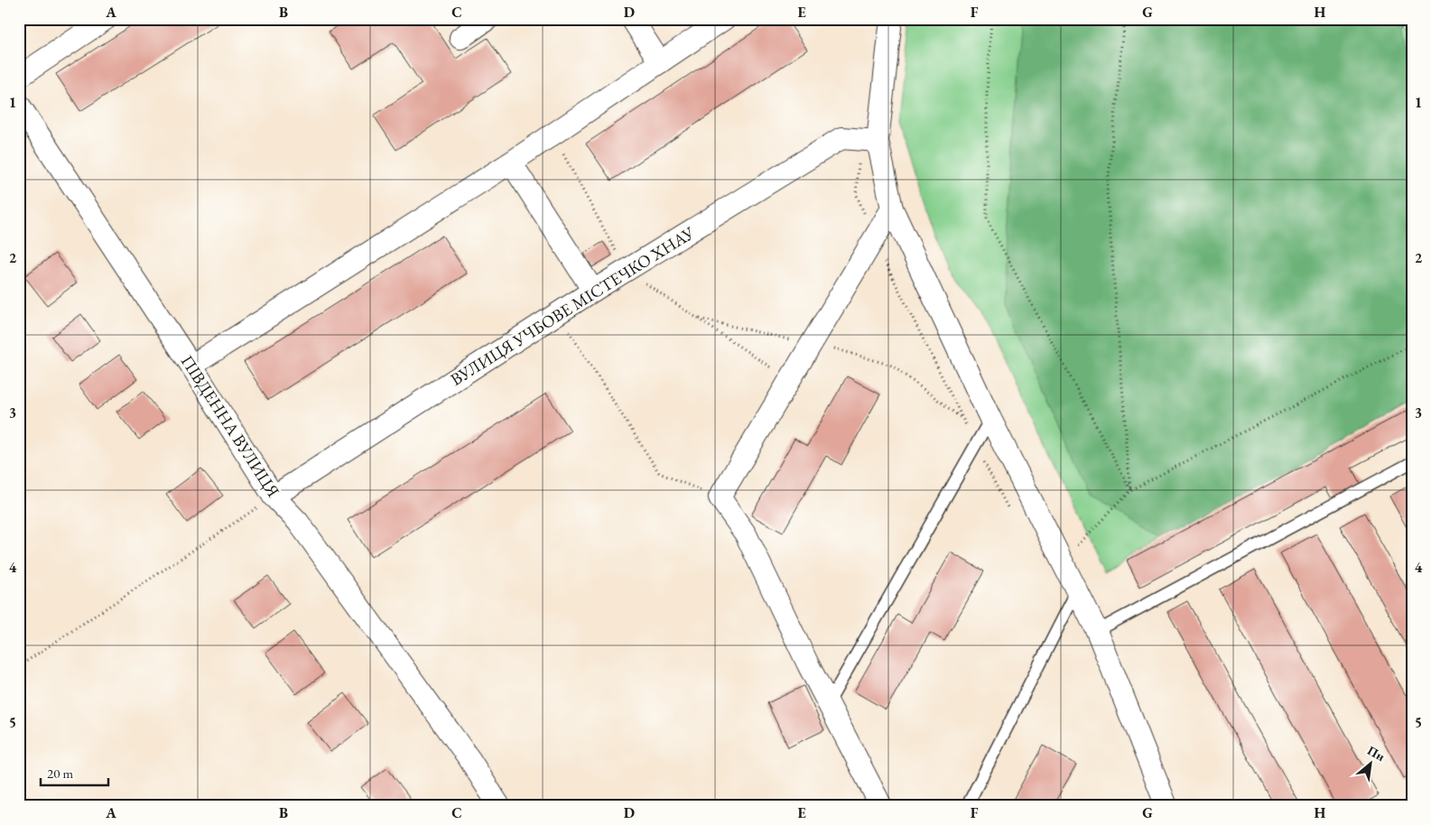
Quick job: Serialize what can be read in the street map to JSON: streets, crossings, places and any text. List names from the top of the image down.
{
  "streets": {
    "street": ["ВУЛИЦЯ УЧБОВЕ МІСТЕЧКО ХНАУ", "ПІВДЕННА ВУЛИЦЯ"]
  },
  "crossings": [
    ["ВУЛИЦЯ УЧБОВЕ МІСТЕЧКО ХНАУ", "ПІВДЕННА ВУЛИЦЯ"]
  ],
  "scale_bar": "20 m",
  "north": "top right",
  "grid": {
    "columns": [
      "A",
      "B",
      "C",
      "D",
      "E",
      "F",
      "G",
      "H"
    ],
    "rows": [
      "1",
      "2",
      "3",
      "4",
      "5"
    ]
  }
}
